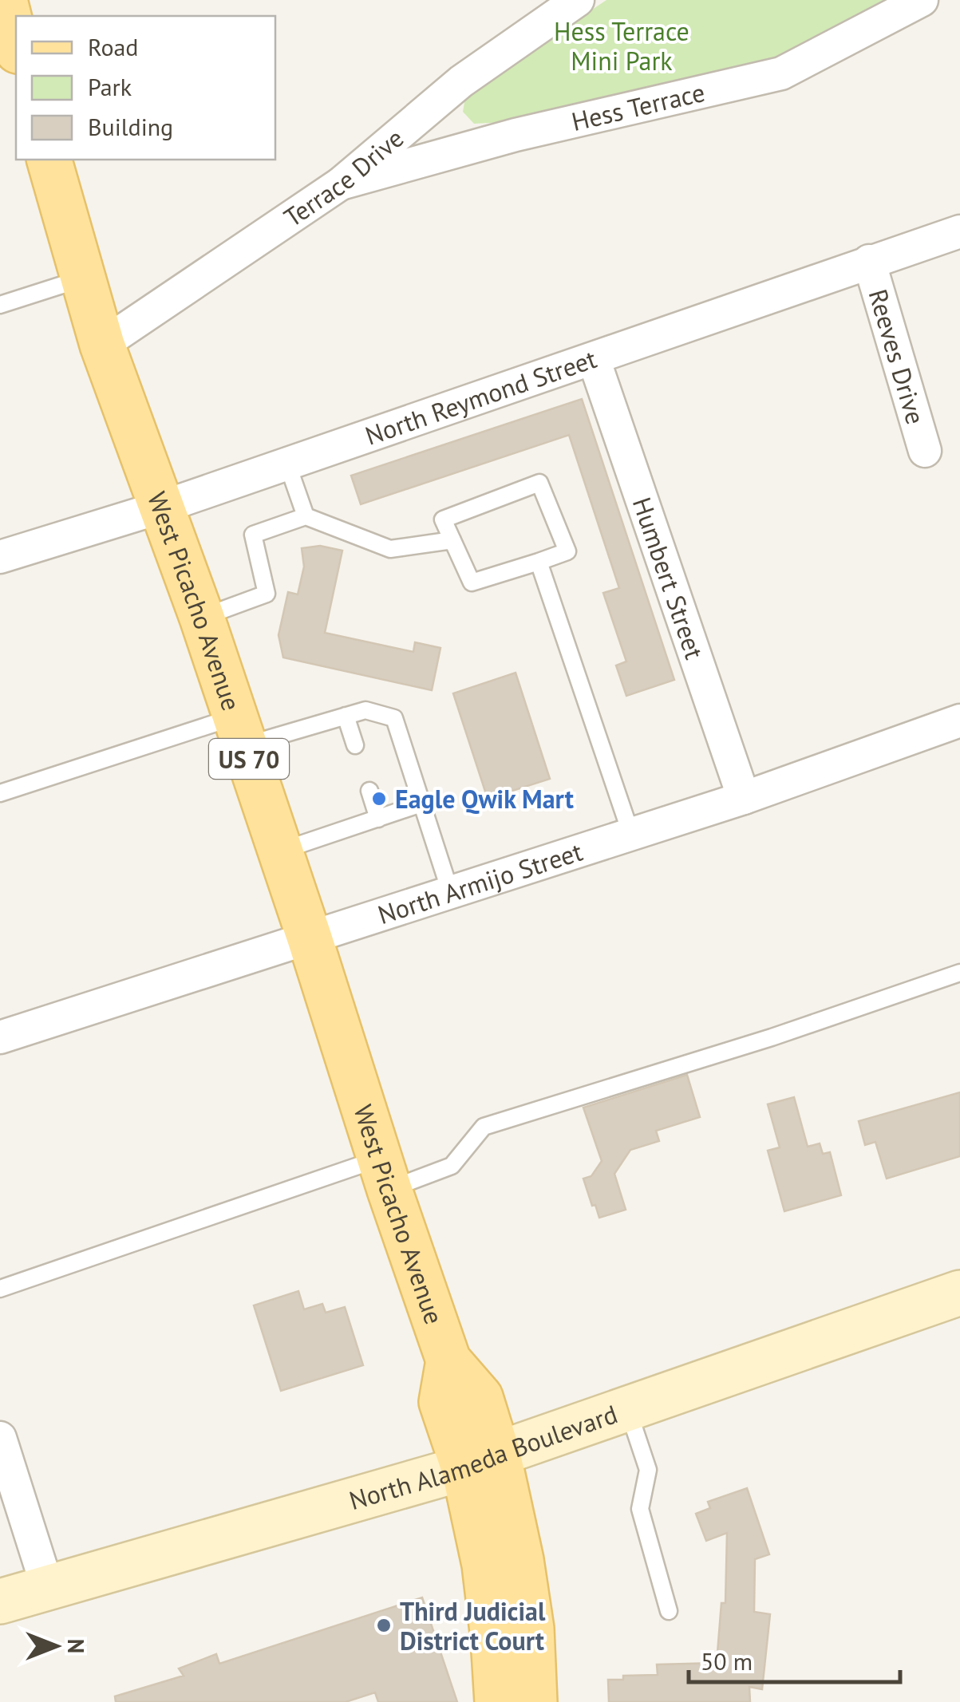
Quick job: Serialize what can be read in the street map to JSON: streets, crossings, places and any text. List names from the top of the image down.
{
  "streets": {
    "main road": ["West Picacho Avenue", "US 70"],
    "street": [
      "Hess Terrace",
      "Terrace Drive",
      "Reeves Drive",
      "North Reymond Street",
      "Humbert Street",
      "North Armijo Street",
      "North Alameda Boulevard"
    ]
  },
  "crossings": [
    ["Hess Terrace", "Terrace Drive"],
    ["Terrace Drive", "West Picacho Avenue"],
    ["Reeves Drive", "North Reymond Street"],
    ["North Reymond Street", "Humbert Street"],
    ["North Reymond Street", "West Picacho Avenue"],
    ["Humbert Street", "North Armijo Street"],
    ["West Picacho Avenue", "North Armijo Street"],
    ["West Picacho Avenue", "North Alameda Boulevard"]
  ],
  "parks": ["Hess Terrace Mini Park"],
  "places": ["Eagle Qwik Mart", "Third Judicial District Court"],
  "legend": ["Road", "Park", "Building"],
  "scale_bar": "50 m",
  "north": "right"
}
